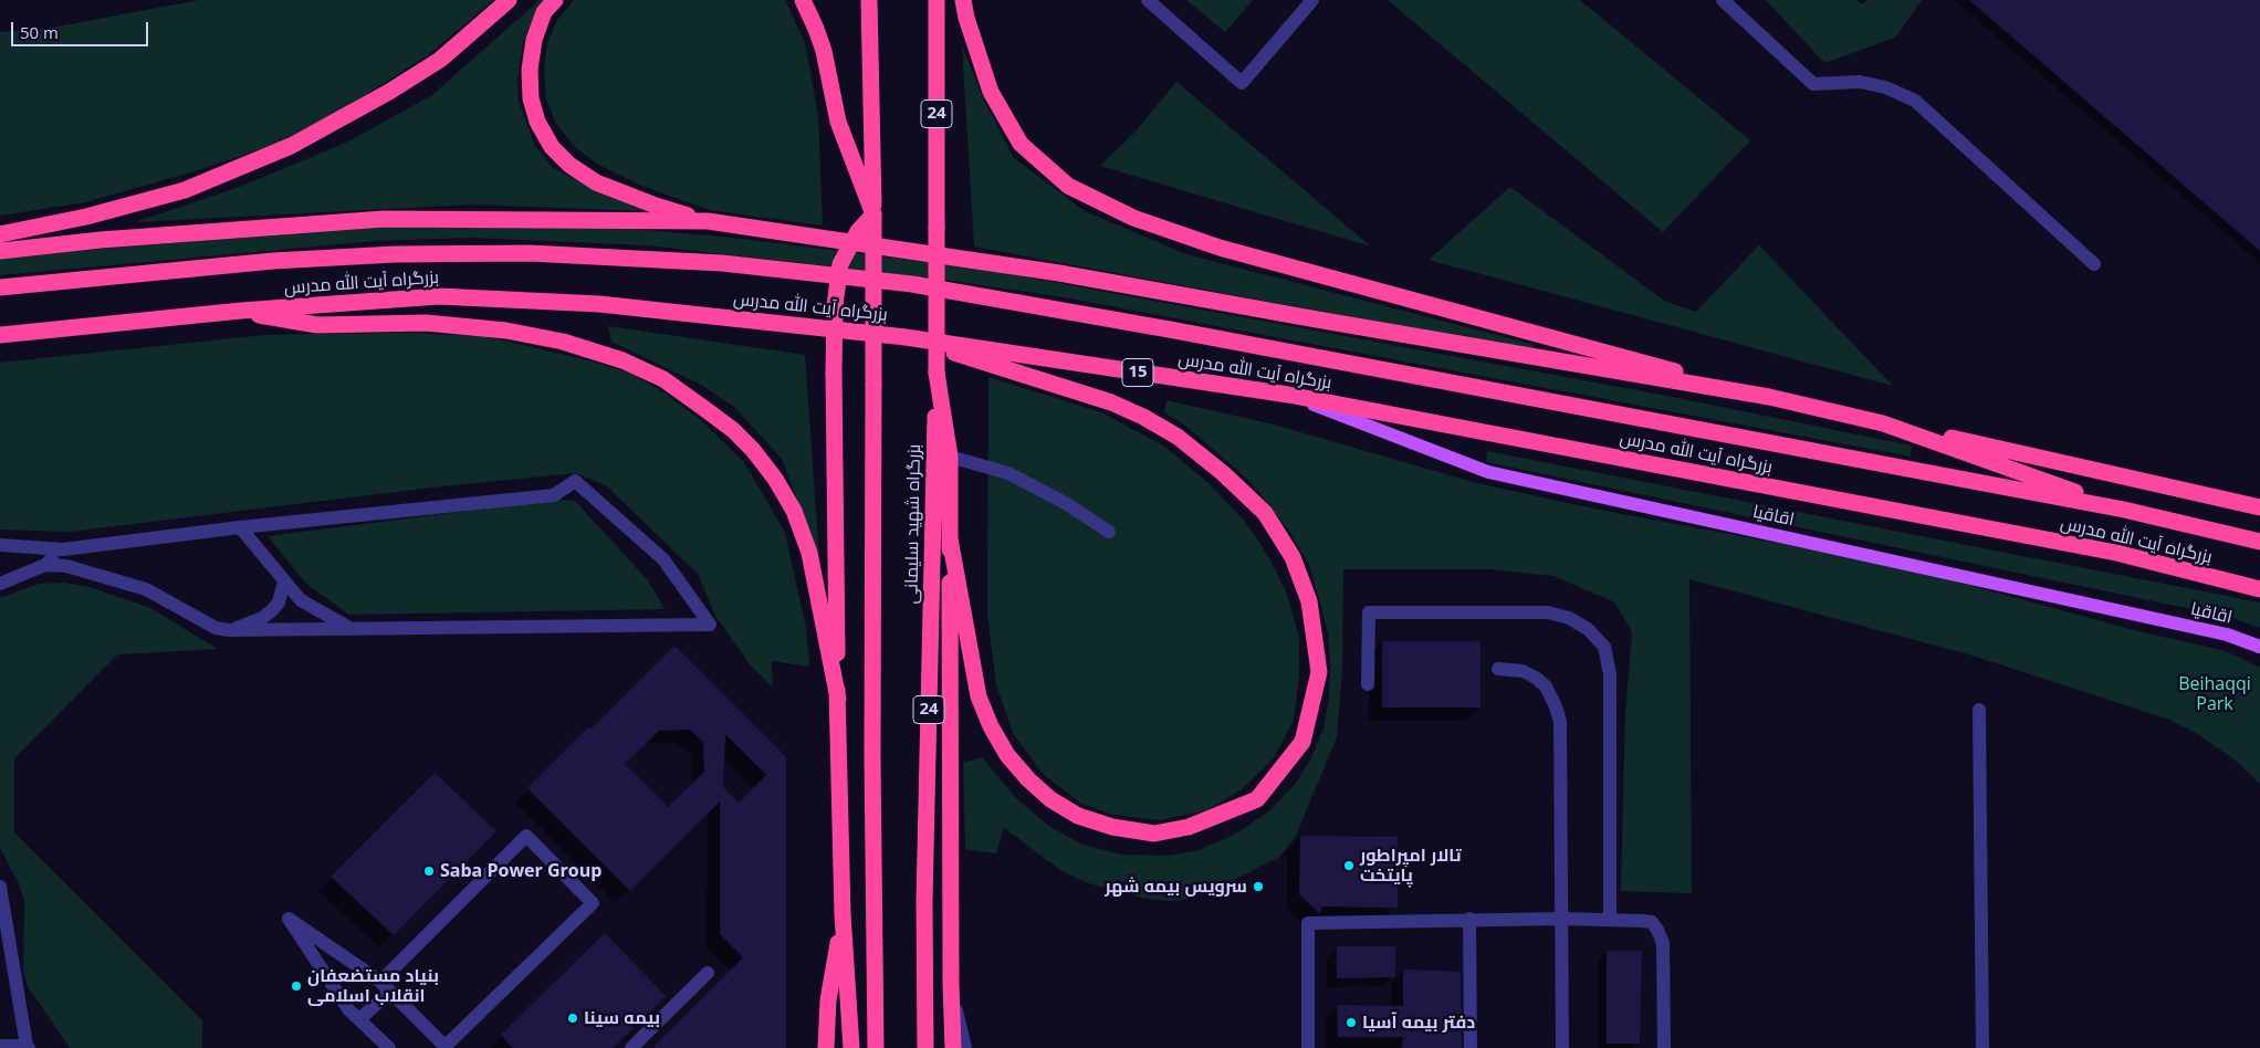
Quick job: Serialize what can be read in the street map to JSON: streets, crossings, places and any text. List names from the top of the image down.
{
  "streets": {
    "highway": [
      "24",
      "بزرگراه آیت الله مدرس",
      "15",
      "بزرگراه شهید سلیمانی"
    ],
    "main road": ["اقاقیا"]
  },
  "crossings": [
    ["بزرگراه آیت الله مدرس", "اقاقیا"]
  ],
  "parks": ["Beihaqqi Park"],
  "places": [
    "تالار امپراطور پایتخت",
    "Saba Power Group",
    "سرویس بیمه شهر",
    "بنیاد مستضعفان انقلاب اسلامی",
    "بیمه سینا",
    "دفتر بیمه آسیا"
  ],
  "scale_bar": "50 m"
}
